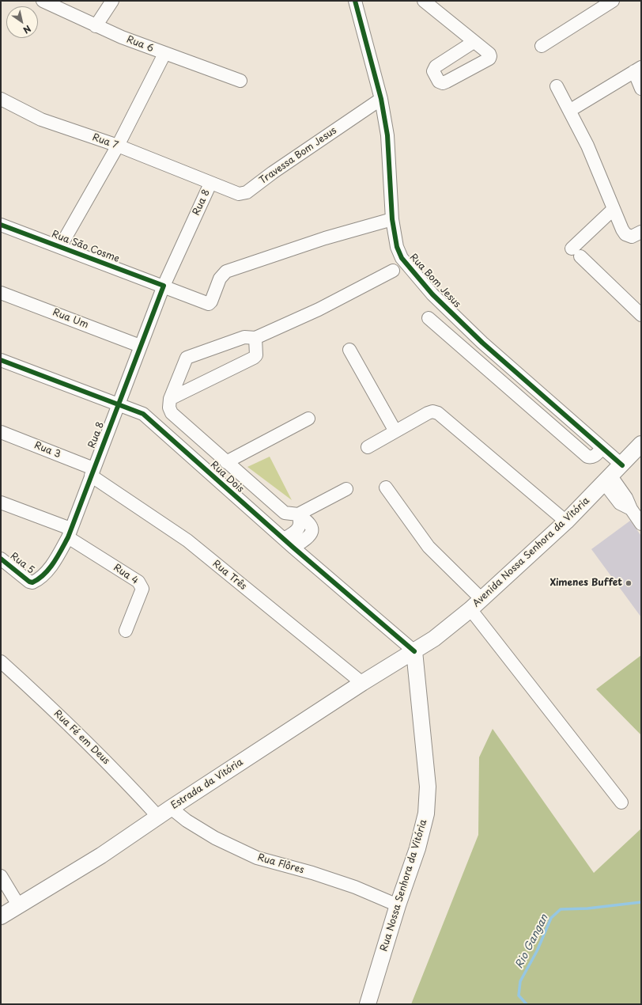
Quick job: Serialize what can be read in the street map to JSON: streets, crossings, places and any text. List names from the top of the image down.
{
  "streets": {
    "main road": ["Avenida Nossa Senhora da Vitória", "Estrada da Vitória", "Rua Nossa Senhora da Vitória"],
    "street": [
      "Rua 6",
      "Rua 7",
      "Travessa Bom Jesus",
      "Rua 8",
      "Rua São Cosme",
      "Rua Bom Jesus",
      "Rua Um",
      "Rua 3",
      "Rua Dois",
      "Rua 5",
      "Rua 4",
      "Rua Três",
      "Rua Fé em Deus",
      "Rua Flôres"
    ]
  },
  "crossings": [
    ["Rua 7", "Travessa Bom Jesus"],
    ["Rua 7", "Rua 8"],
    ["Travessa Bom Jesus", "Rua 8"],
    ["Travessa Bom Jesus", "Rua Bom Jesus"],
    ["Rua 8", "Rua São Cosme"],
    ["Rua 8", "Rua Um"],
    ["Rua 8", "Rua 3"],
    ["Rua 8", "Rua Dois"],
    ["Rua 8", "Rua 5"],
    ["Rua 8", "Rua 4"],
    ["Rua 8", "Rua Três"],
    ["Rua São Cosme", "Rua Bom Jesus"],
    ["Rua Bom Jesus", "Avenida Nossa Senhora da Vitória"],
    ["Rua 3", "Rua Três"],
    ["Rua Dois", "Avenida Nossa Senhora da Vitória"],
    ["Rua Dois", "Estrada da Vitória"],
    ["Rua Dois", "Rua Nossa Senhora da Vitória"],
    ["Avenida Nossa Senhora da Vitória", "Estrada da Vitória"],
    ["Avenida Nossa Senhora da Vitória", "Rua Nossa Senhora da Vitória"],
    ["Rua Três", "Estrada da Vitória"],
    ["Rua Fé em Deus", "Estrada da Vitória"],
    ["Estrada da Vitória", "Rua Flôres"],
    ["Estrada da Vitória", "Rua Nossa Senhora da Vitória"],
    ["Rua Flôres", "Rua Nossa Senhora da Vitória"]
  ],
  "water": ["Rio Gangan"],
  "places": ["Ximenes Buffet"],
  "north": "bottom right"
}
